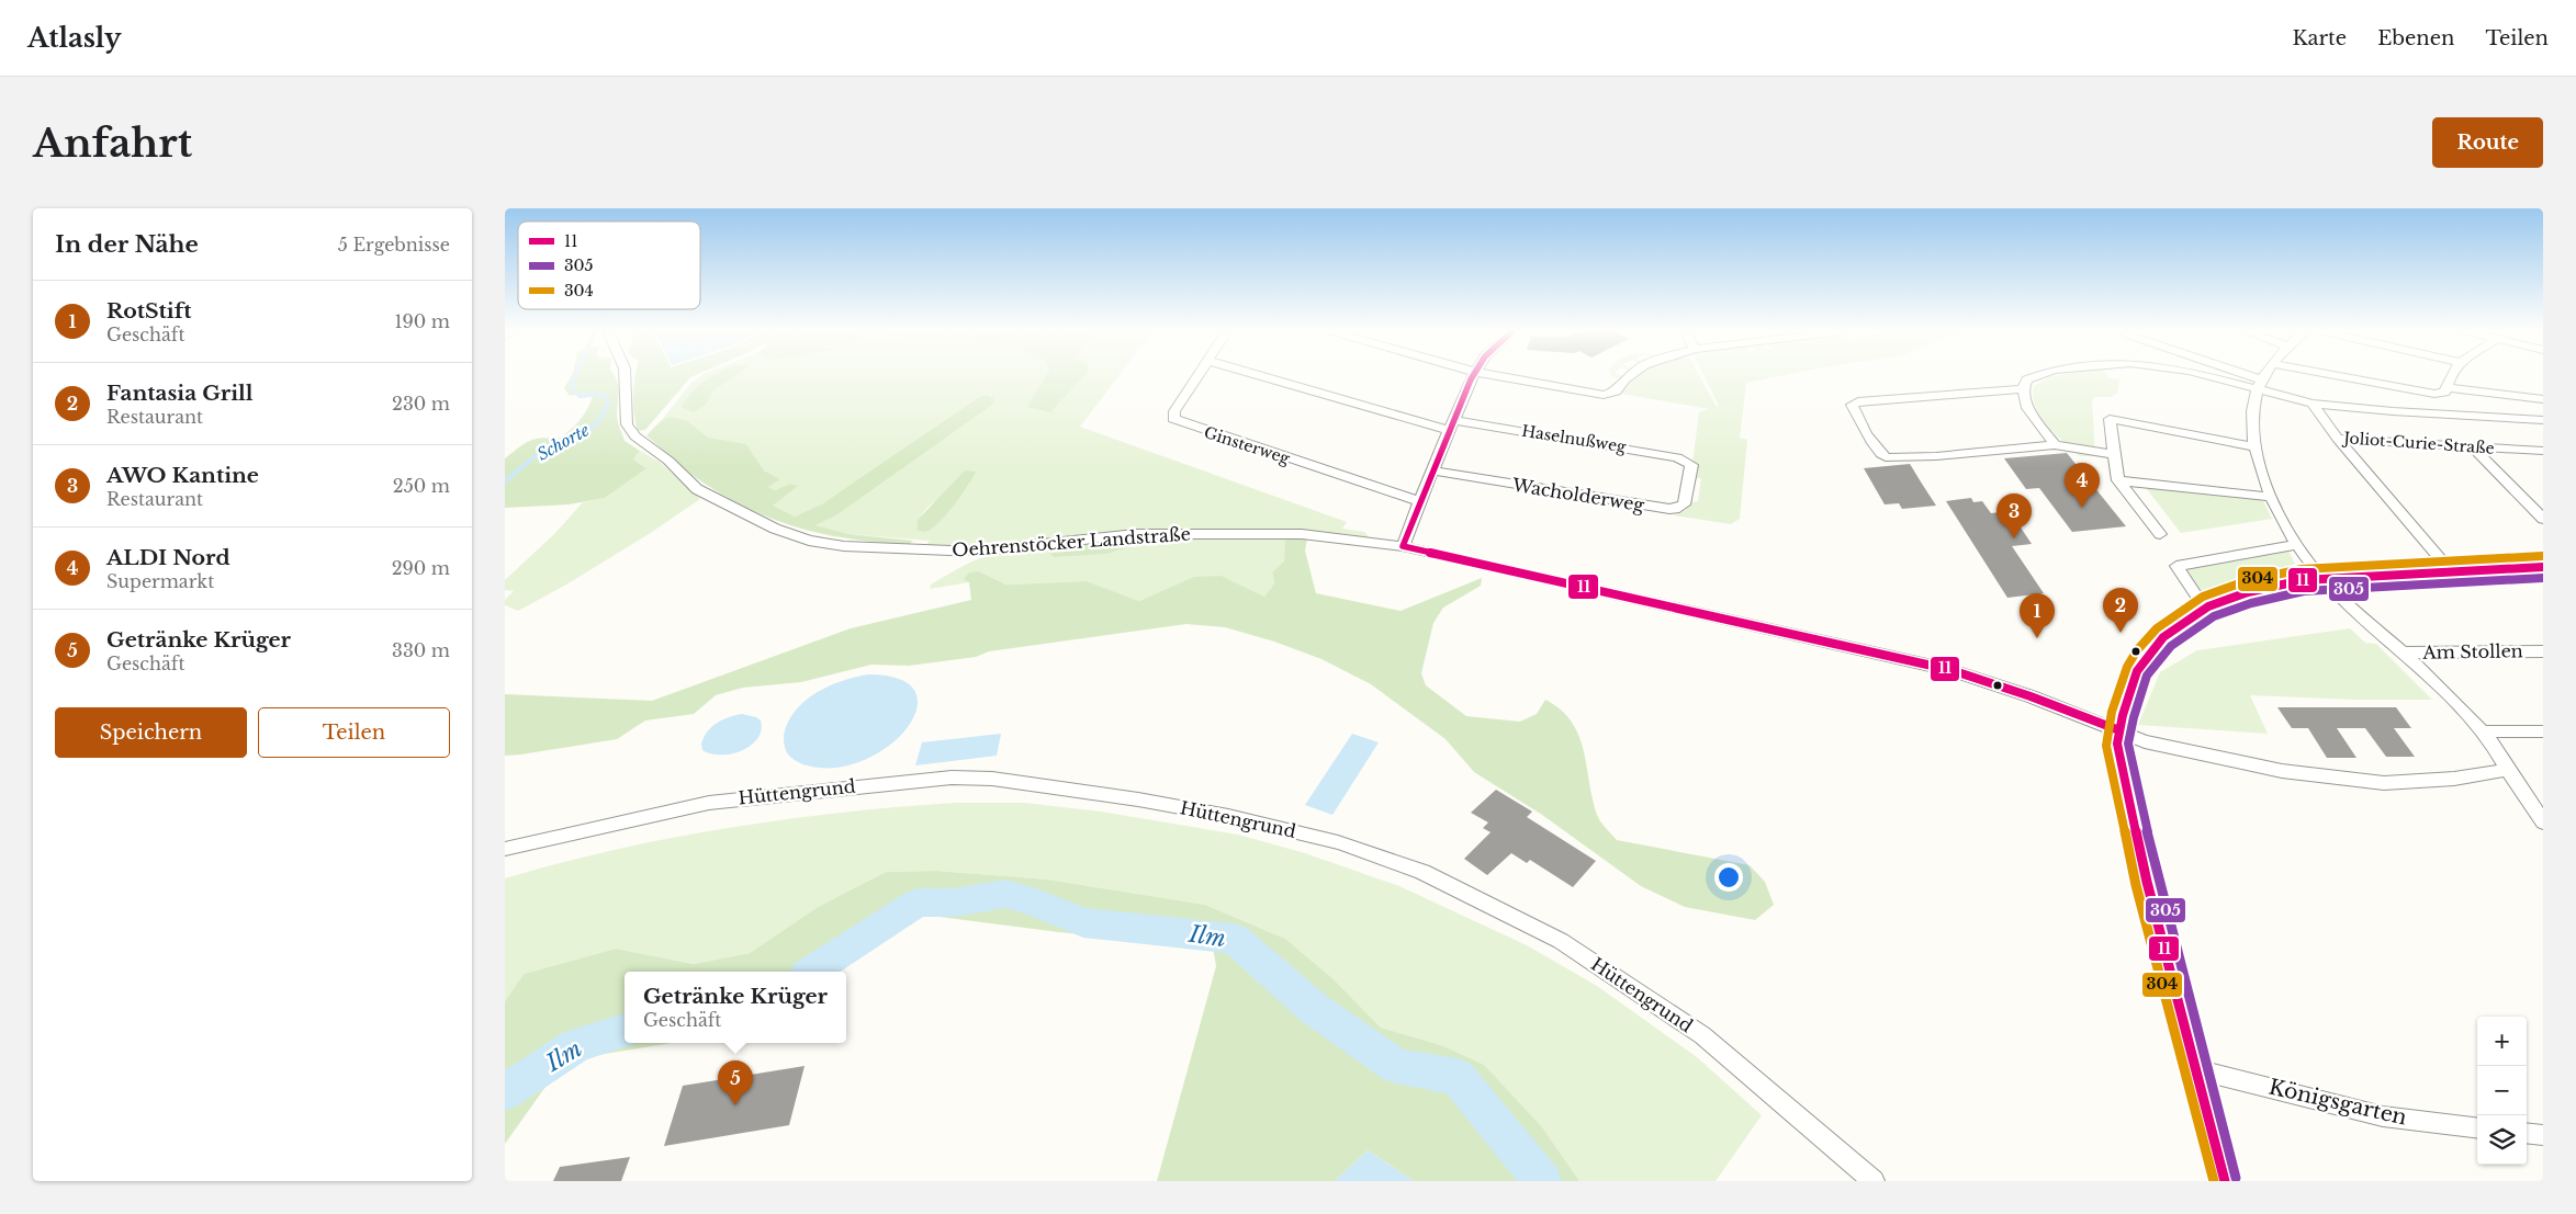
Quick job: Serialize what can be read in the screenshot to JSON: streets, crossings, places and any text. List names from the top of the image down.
{
  "streets": {
    "street": [
      "Haselnußweg",
      "Joliot-Curie-Straße",
      "Ginsterweg",
      "Wacholderweg",
      "Oehrenstöcker Landstraße",
      "Am Stollen",
      "Hüttengrund",
      "Königsgarten"
    ]
  },
  "crossings": [
    ["Haselnußweg", "Wacholderweg"],
    ["Joliot-Curie-Straße", "Am Stollen"],
    ["Oehrenstöcker Landstraße", "Am Stollen"]
  ],
  "water": ["Schorte", "Ilm"],
  "lines": ["transit line 11", "transit line 304", "transit line 305"],
  "legend": ["11", "305", "304"],
  "page": {
    "header": "Atlasly",
    "nav": ["Karte", "Ebenen", "Teilen"],
    "buttons": [
      "Route",
      ["Speichern", "Teilen"]
    ],
    "title": "Anfahrt",
    "heading": ["In der Nähe", "5 Ergebnisse"],
    "list": [
      {
        "mark": "1",
        "name": "RotStift",
        "note": "Geschäft",
        "value": "190 m"
      },
      {
        "mark": "2",
        "name": "Fantasia Grill",
        "note": "Restaurant",
        "value": "230 m"
      },
      {
        "mark": "3",
        "name": "AWO Kantine",
        "note": "Restaurant",
        "value": "250 m"
      },
      {
        "mark": "4",
        "name": "ALDI Nord",
        "note": "Supermarkt",
        "value": "290 m"
      },
      {
        "mark": "5",
        "name": "Getränke Krüger",
        "note": "Geschäft",
        "value": "330 m"
      }
    ],
    "pins": [
      "4",
      "3",
      "2",
      "1",
      "5"
    ],
    "popup": ["Getränke Krüger", "Geschäft"],
    "map_buttons": ["+", "−"]
  }
}
